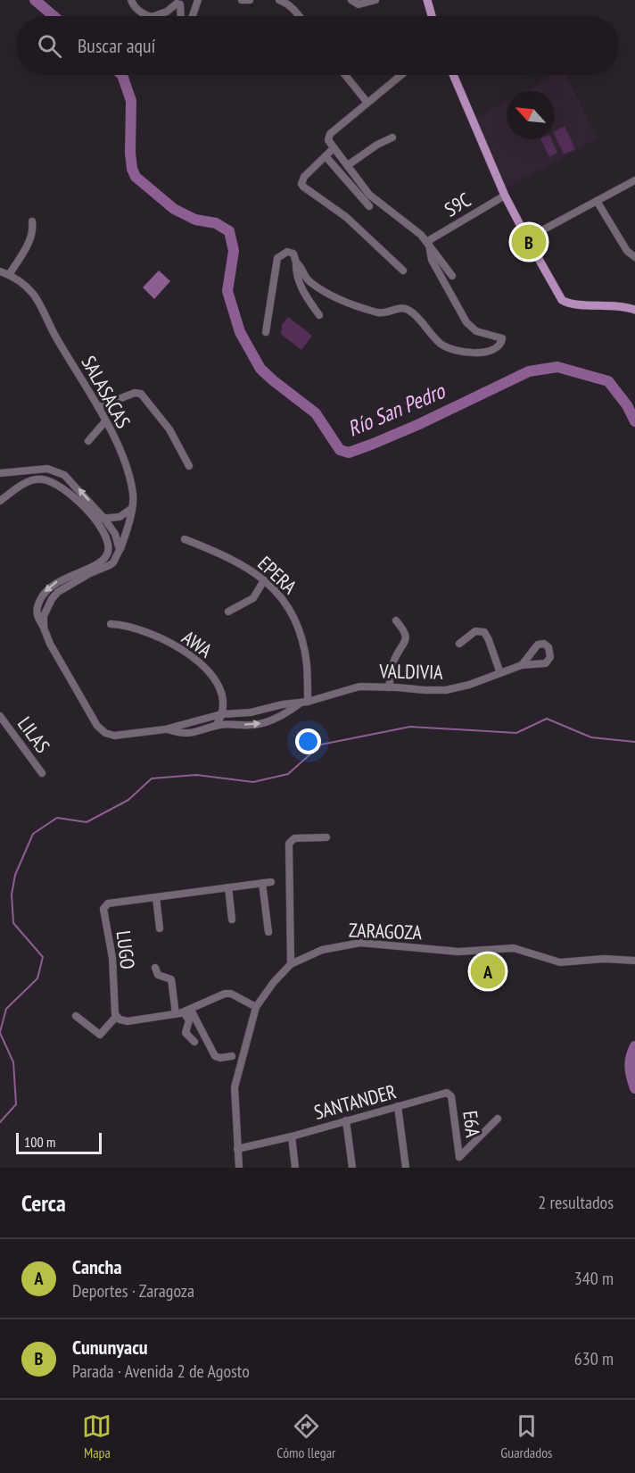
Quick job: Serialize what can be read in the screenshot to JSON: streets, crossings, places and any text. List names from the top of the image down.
{
  "streets": {
    "street": [
      "S9C",
      "SALASACAS",
      "EPERA",
      "AWA",
      "VALDIVIA",
      "LILAS",
      "ZARAGOZA",
      "LUGO",
      "SANTANDER",
      "E6A"
    ]
  },
  "crossings": [
    ["EPERA", "VALDIVIA"],
    ["AWA", "VALDIVIA"],
    ["ZARAGOZA", "SANTANDER"],
    ["SANTANDER", "E6A"]
  ],
  "water": ["Río San Pedro"],
  "scale_bar": "100 m",
  "north": "top left",
  "page": {
    "search": "Buscar aquí",
    "pins": ["B", "A"],
    "scale": "100 m",
    "heading": ["Cerca", "2 resultados"],
    "list": [
      {
        "mark": "A",
        "name": "Cancha",
        "note": "Deportes · Zaragoza",
        "value": "340 m"
      },
      {
        "mark": "B",
        "name": "Cununyacu",
        "note": "Parada · Avenida 2 de Agosto",
        "value": "630 m"
      }
    ],
    "nav": ["Mapa", "Cómo llegar", "Guardados"]
  }
}
